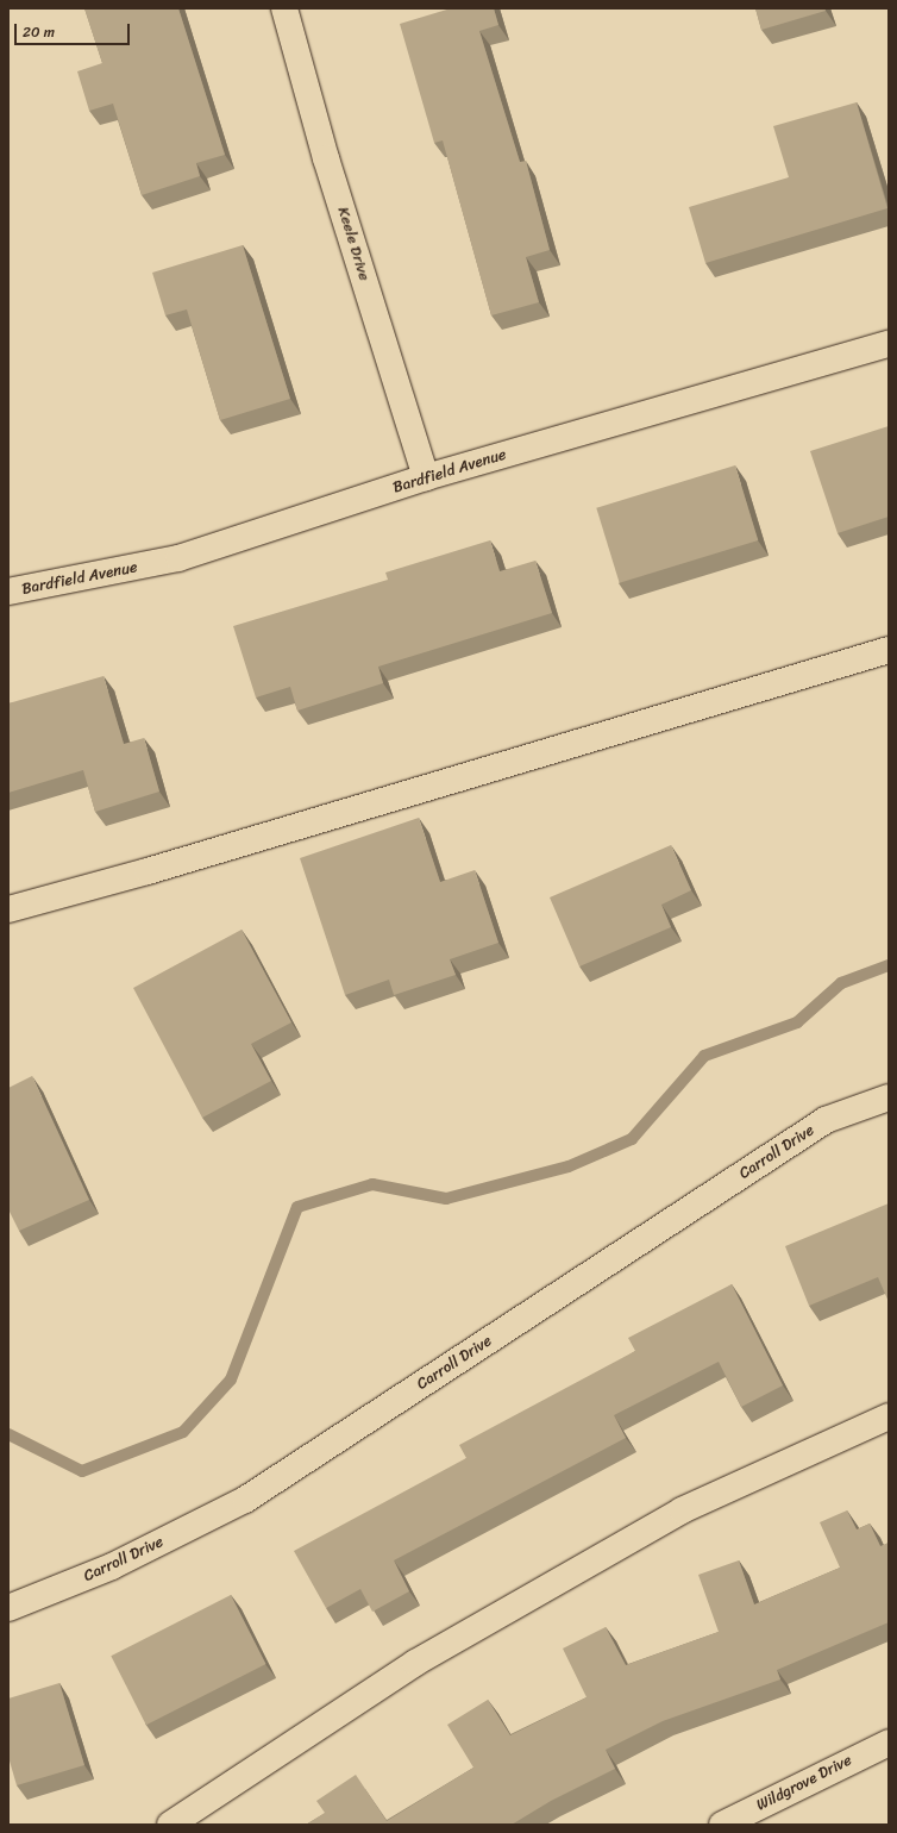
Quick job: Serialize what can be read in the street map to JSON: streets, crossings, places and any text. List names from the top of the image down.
{
  "streets": {
    "street": [
      "Keele Drive",
      "Bardfield Avenue",
      "Carroll Drive",
      "Wildgrove Drive"
    ]
  },
  "crossings": [
    ["Keele Drive", "Bardfield Avenue"]
  ],
  "scale_bar": "20 m"
}
